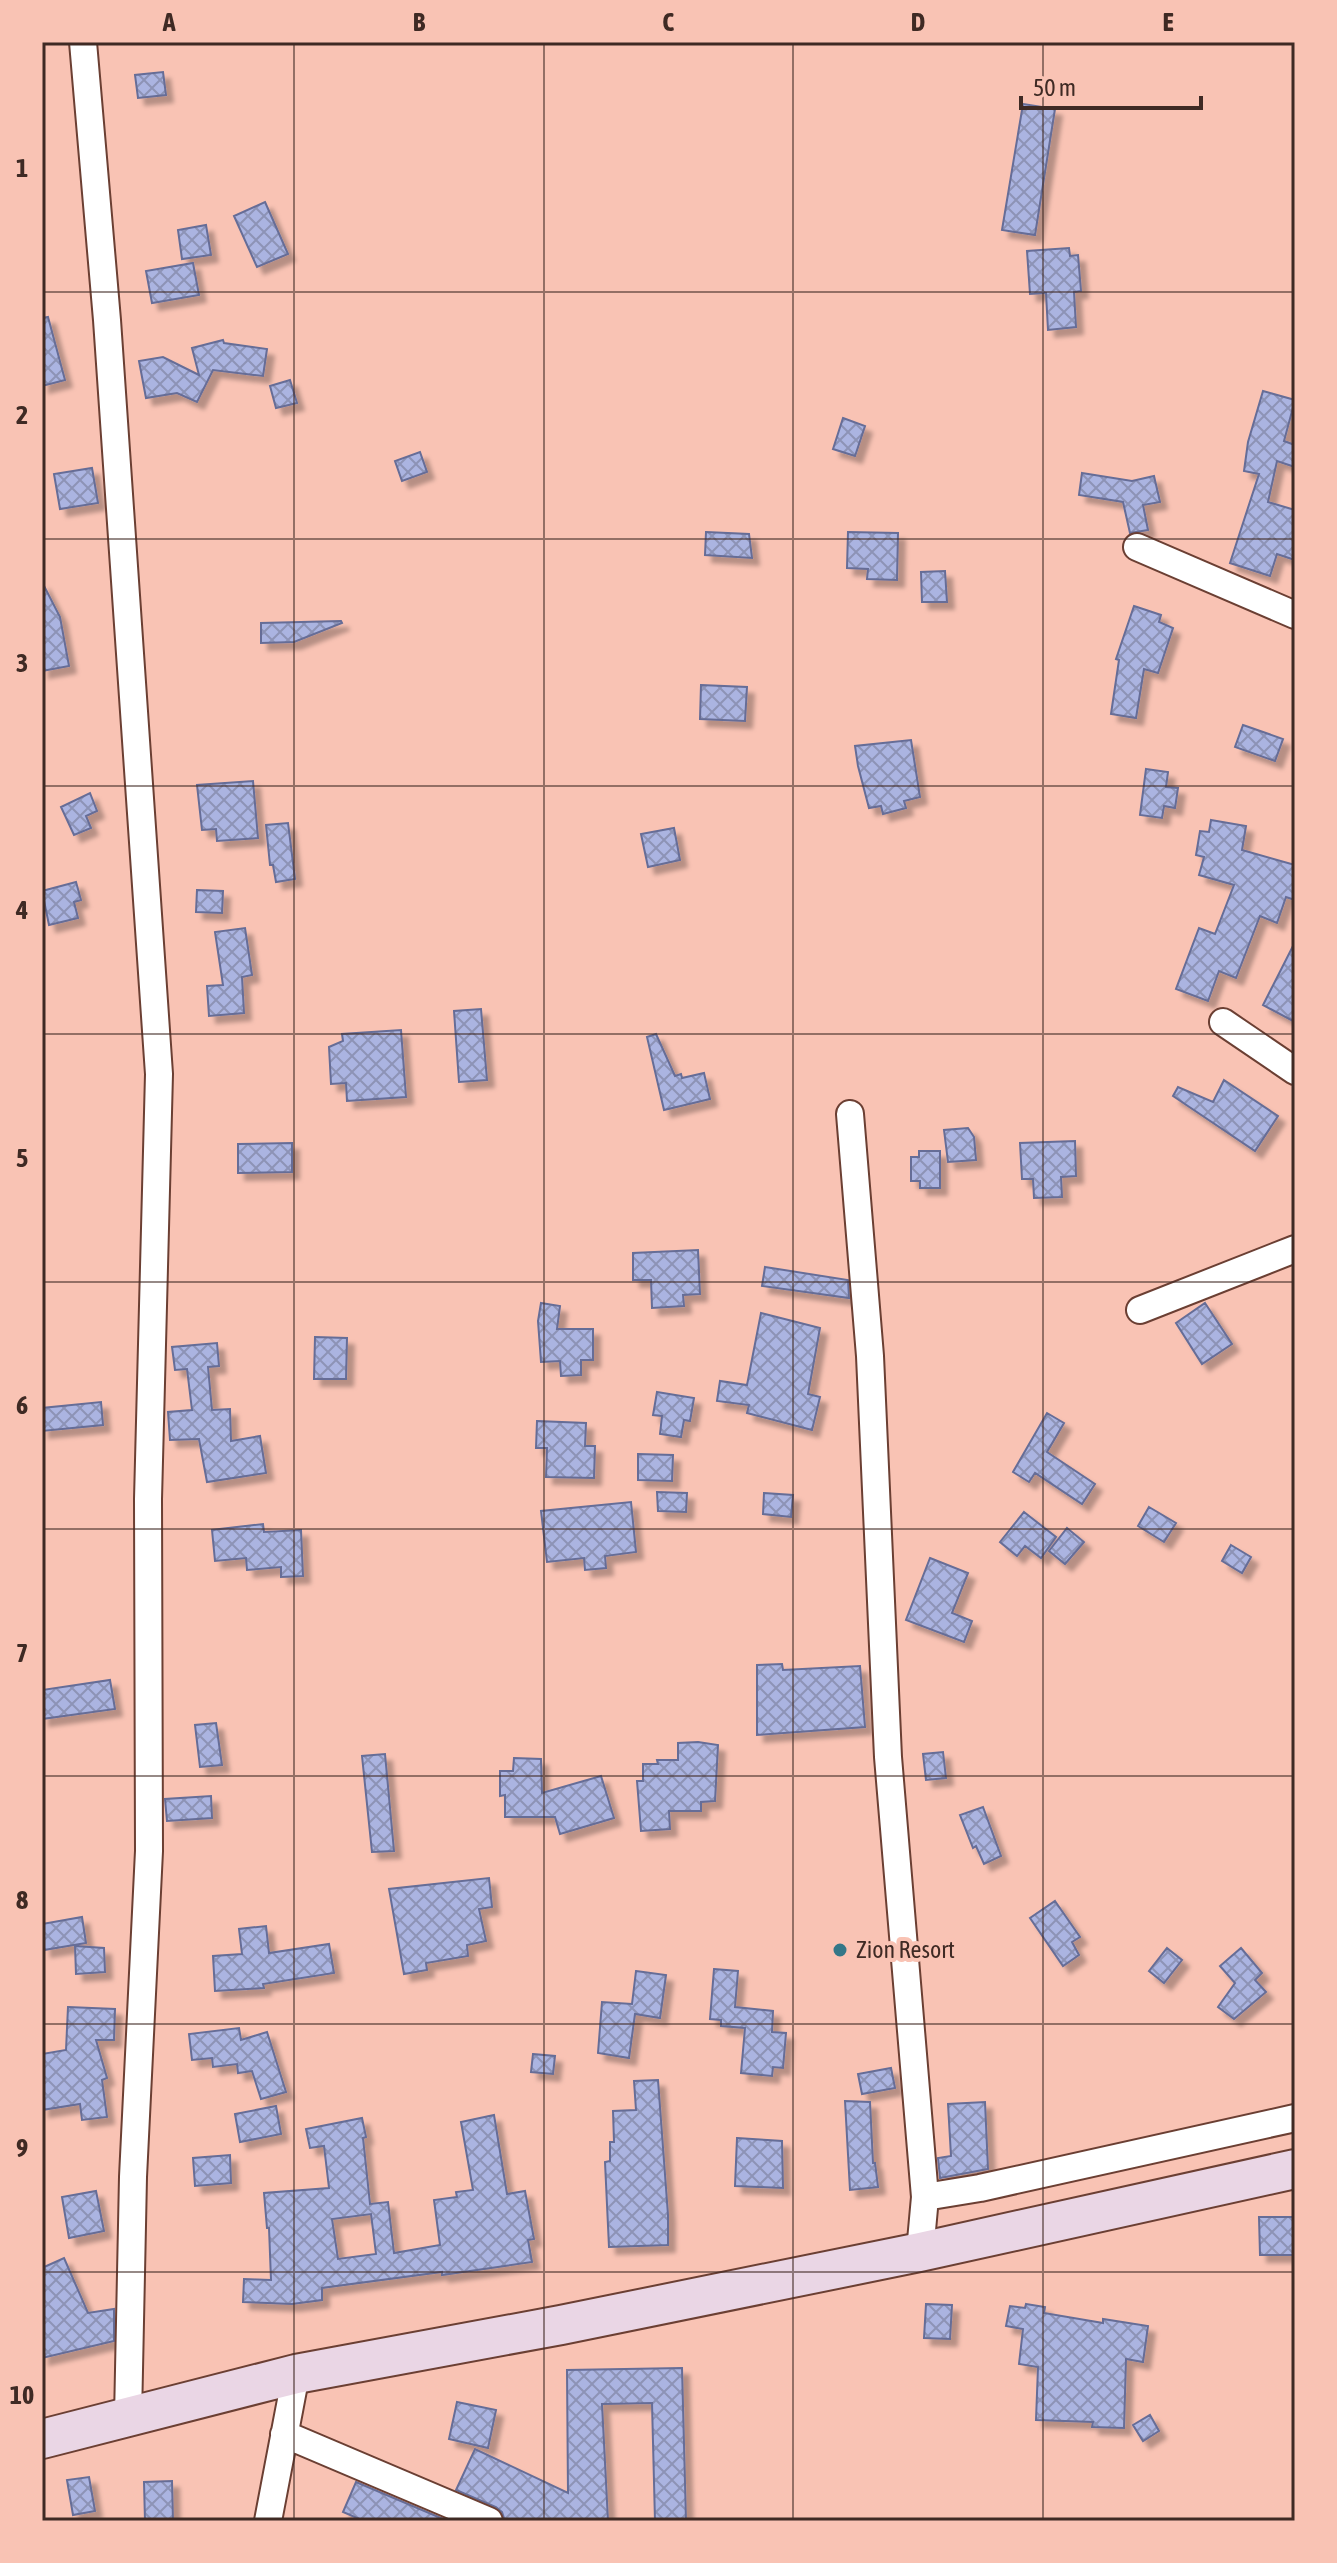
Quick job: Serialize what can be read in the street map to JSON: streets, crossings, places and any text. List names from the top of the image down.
{
  "places": ["Zion Resort"],
  "scale_bar": "50 m",
  "grid": {
    "columns": [
      "A",
      "B",
      "C",
      "D",
      "E"
    ],
    "rows": [
      "1",
      "2",
      "3",
      "4",
      "5",
      "6",
      "7",
      "8",
      "9",
      "10"
    ]
  }
}
